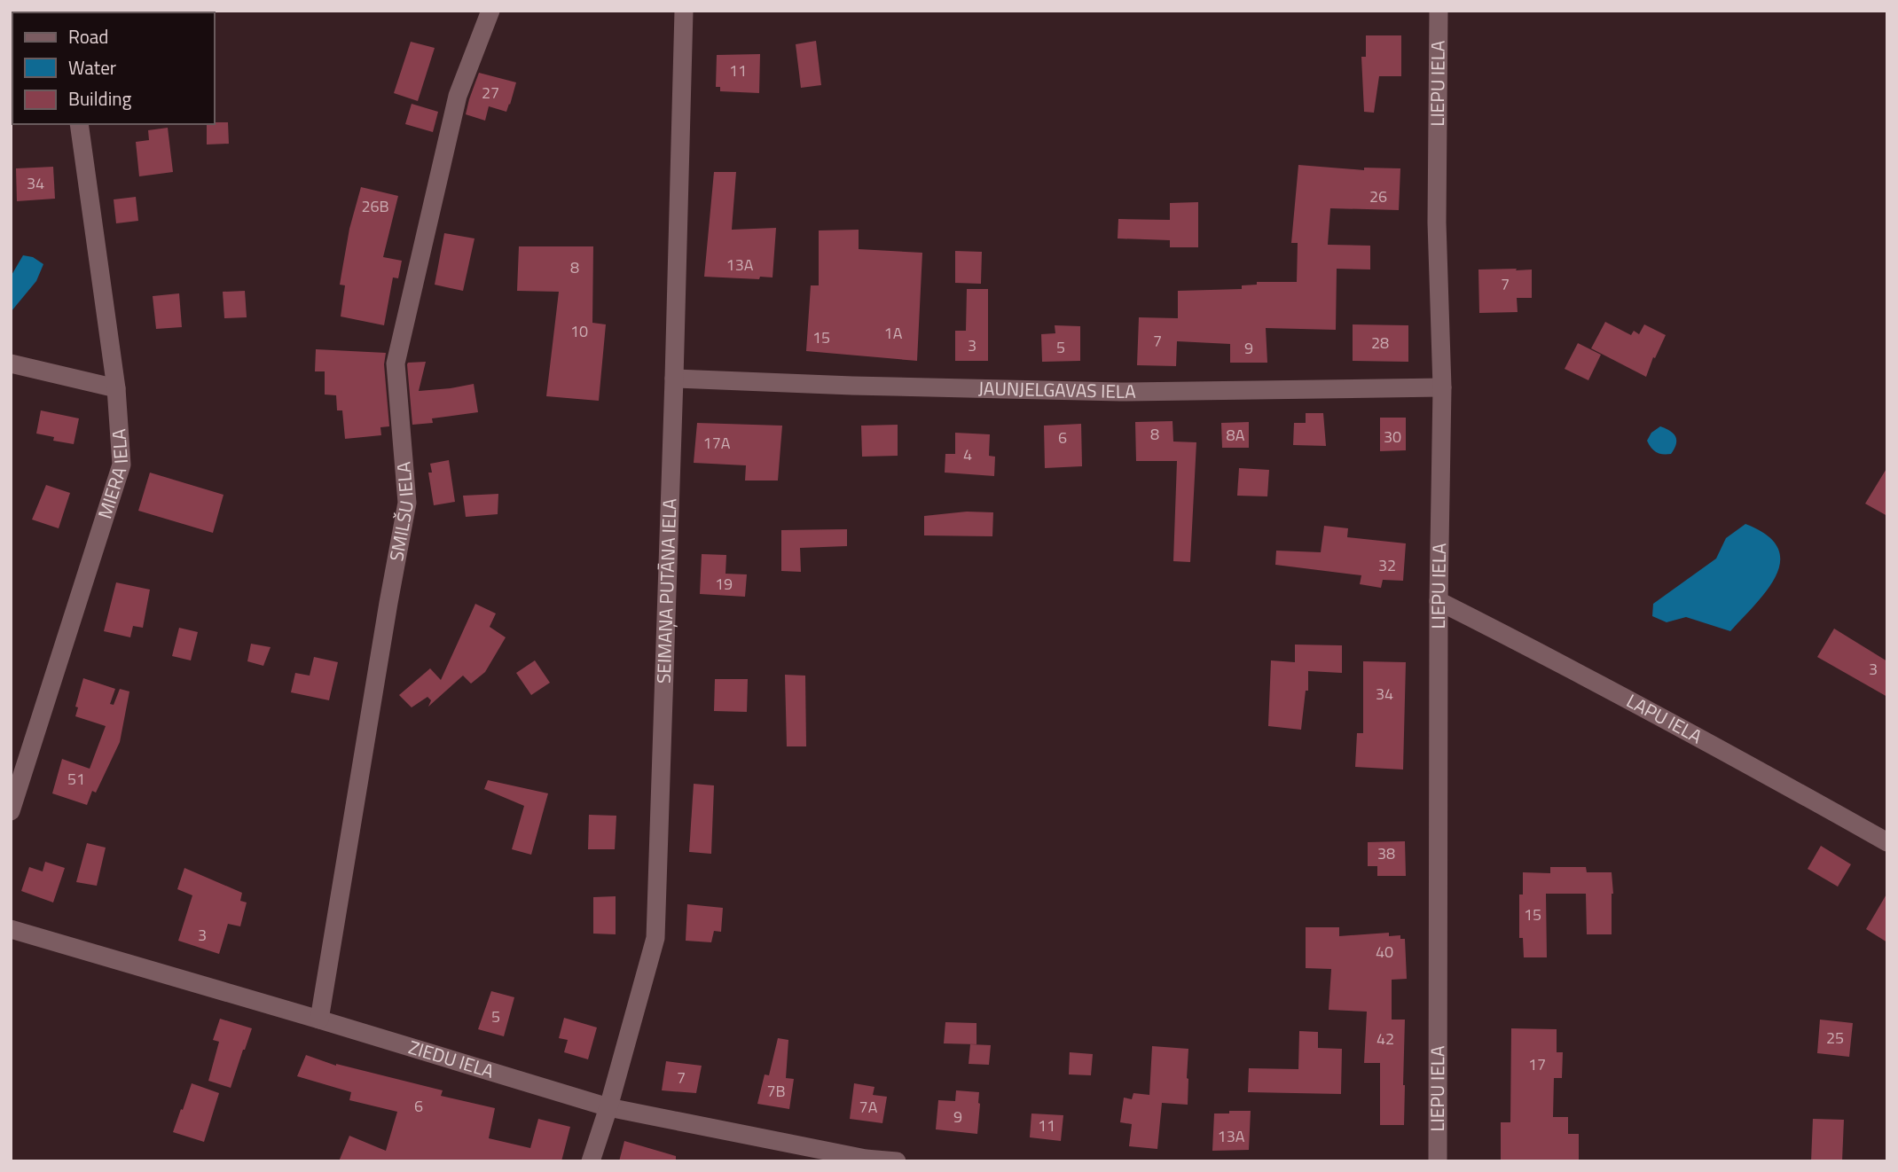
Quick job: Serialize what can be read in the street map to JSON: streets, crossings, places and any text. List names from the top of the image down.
{
  "streets": {
    "street": [
      "LIEPU IELA",
      "JAUNJELGAVAS IELA",
      "MIERA IELA",
      "SMILŠU IELA",
      "SEIMAŅA PUTĀNA IELA",
      "LAPU IELA",
      "ZIEDU IELA"
    ]
  },
  "crossings": [
    ["LIEPU IELA", "JAUNJELGAVAS IELA"],
    ["LIEPU IELA", "LAPU IELA"],
    ["JAUNJELGAVAS IELA", "SEIMAŅA PUTĀNA IELA"],
    ["SMILŠU IELA", "ZIEDU IELA"],
    ["SEIMAŅA PUTĀNA IELA", "ZIEDU IELA"]
  ],
  "house_numbers": [
    "11",
    "27",
    "34",
    "26",
    "26B",
    "13A",
    "8",
    "7",
    "10",
    "1A",
    "15",
    "7",
    "28",
    "3",
    "5",
    "9",
    "8",
    "8A",
    "30",
    "6",
    "17A",
    "4",
    "32",
    "19",
    "3",
    "34",
    "51",
    "38",
    "15",
    "3",
    "40",
    "5",
    "25",
    "42",
    "17",
    "7",
    "7B",
    "6",
    "7A",
    "9",
    "11",
    "13A"
  ],
  "legend": ["Road", "Water", "Building"]
}
